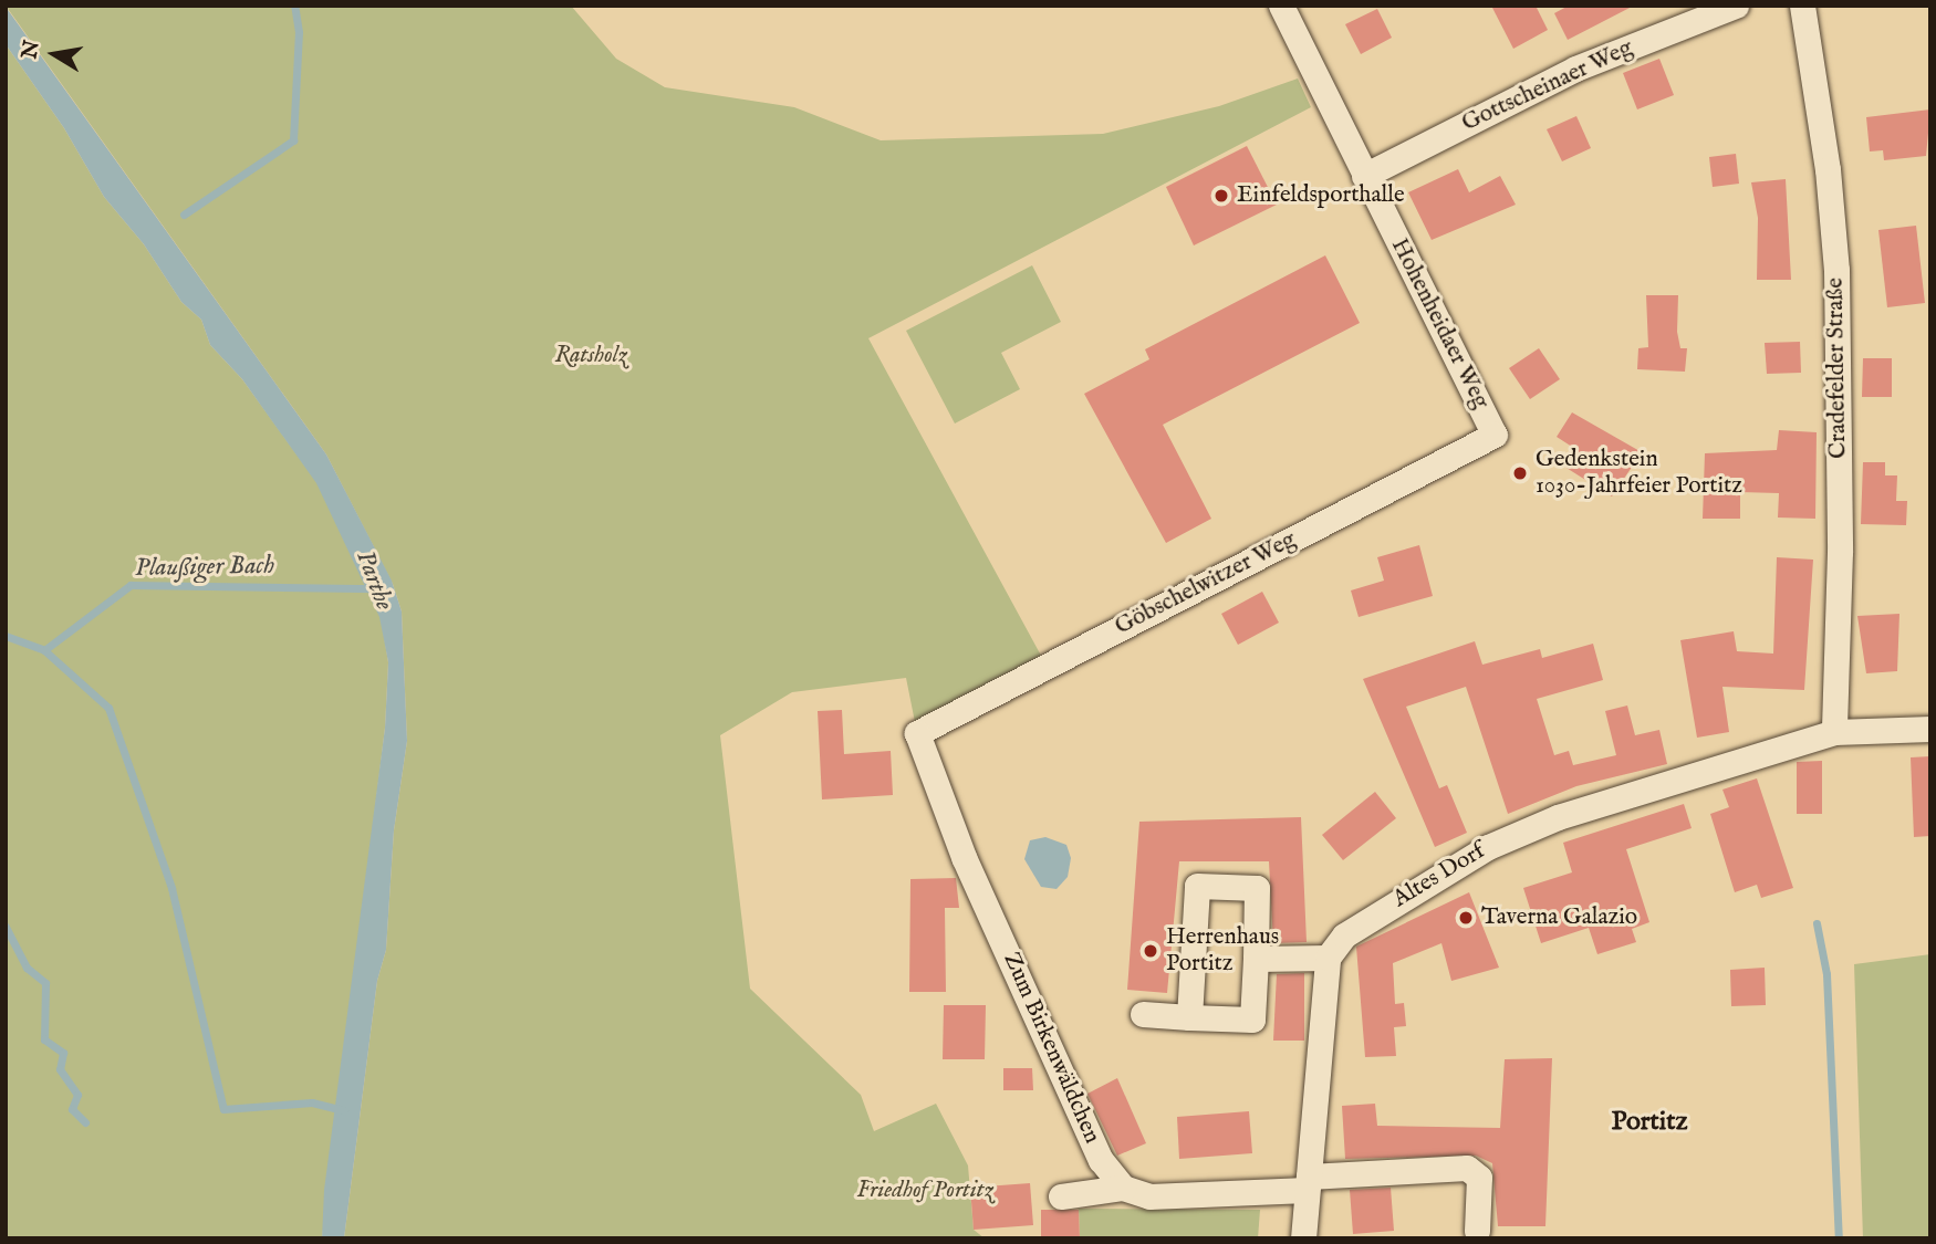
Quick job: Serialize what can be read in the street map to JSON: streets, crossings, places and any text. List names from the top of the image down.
{
  "streets": {
    "street": [
      "Gottscheinaer Weg",
      "Hohenheidaer Weg",
      "Cradefelder Straße",
      "Göbschelwitzer Weg",
      "Altes Dorf",
      "Zum Birkenwäldchen"
    ]
  },
  "crossings": [
    ["Gottscheinaer Weg", "Hohenheidaer Weg"],
    ["Hohenheidaer Weg", "Göbschelwitzer Weg"],
    ["Cradefelder Straße", "Altes Dorf"],
    ["Göbschelwitzer Weg", "Zum Birkenwäldchen"]
  ],
  "districts": ["Portitz"],
  "water": ["Plaußiger Bach", "Parthe"],
  "parks": ["Ratsholz", "Friedhof Portitz"],
  "places": [
    "Einfeldsporthalle",
    "Gedenkstein 1030-Jahrfeier Portitz",
    "Taverna Galazio",
    "Herrenhaus Portitz"
  ],
  "north": "left"
}
